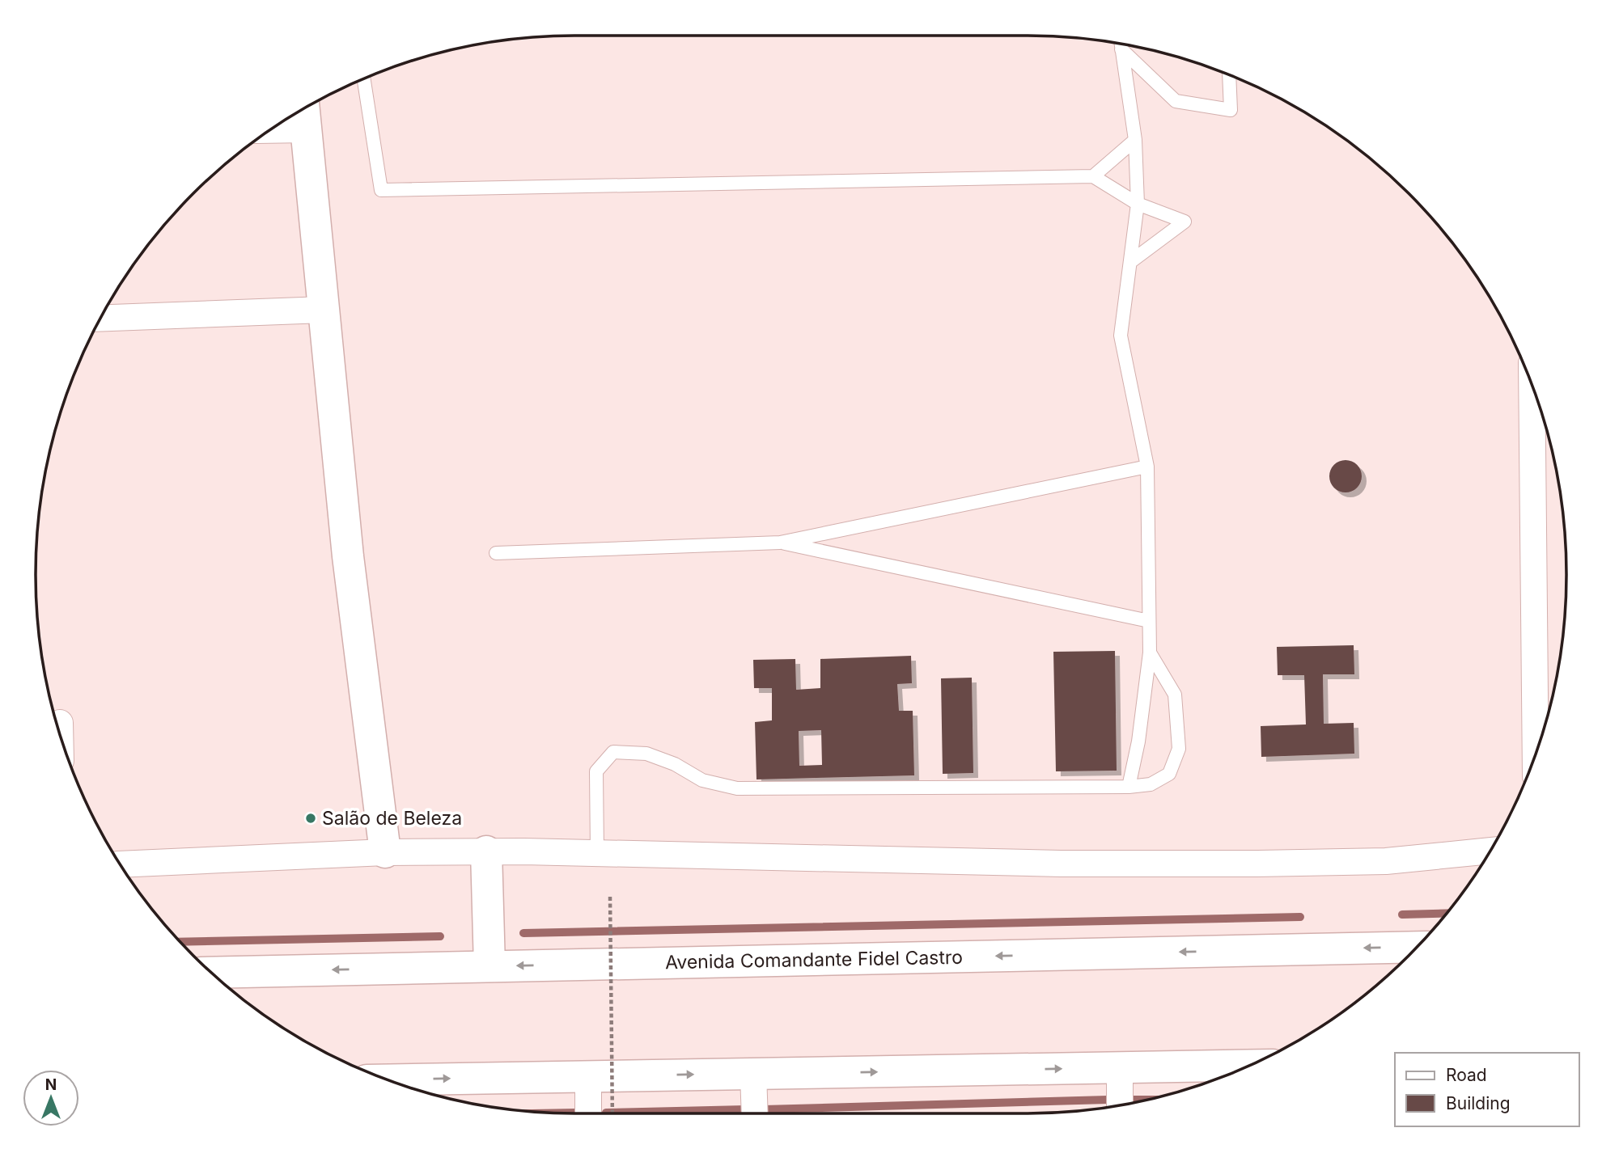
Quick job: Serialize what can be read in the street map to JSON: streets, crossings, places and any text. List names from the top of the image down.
{
  "streets": {
    "main road": ["Avenida Comandante Fidel Castro"]
  },
  "places": ["Salão de Beleza"],
  "legend": ["Road", "Building"],
  "north": "top"
}
